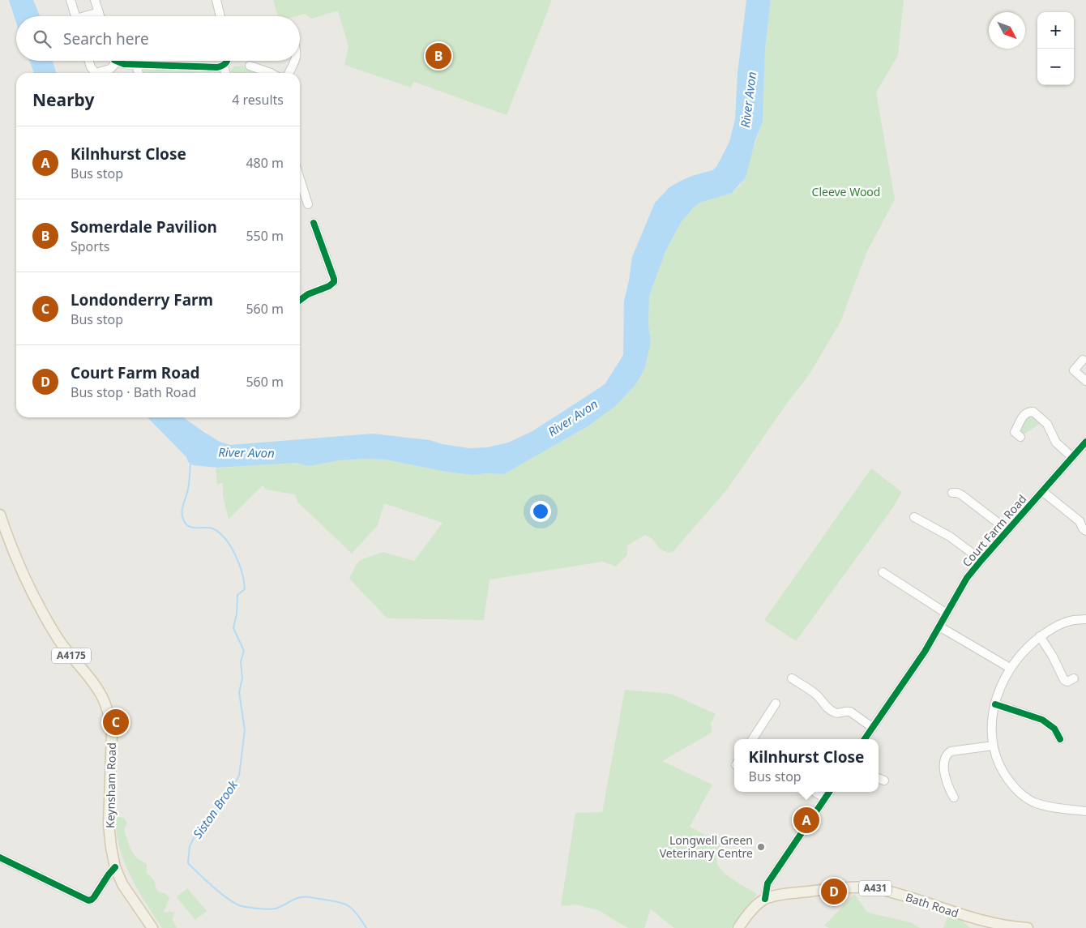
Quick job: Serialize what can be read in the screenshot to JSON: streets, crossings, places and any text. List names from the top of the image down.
{
  "streets": {
    "main road": [
      "A4175",
      "Keynsham Road",
      "A431",
      "Bath Road"
    ],
    "street": ["Court Farm Road"]
  },
  "water": ["River Avon", "Siston Brook"],
  "parks": ["Cleeve Wood"],
  "places": ["Longwell Green Veterinary Centre"],
  "north": "bottom right",
  "page": {
    "map_buttons": ["+", "−"],
    "search": "Search here",
    "pins": [
      "B",
      "C",
      "A",
      "D"
    ],
    "heading": ["Nearby", "4 results"],
    "list": [
      {
        "mark": "A",
        "name": "Kilnhurst Close",
        "note": "Bus stop",
        "value": "480 m"
      },
      {
        "mark": "B",
        "name": "Somerdale Pavilion",
        "note": "Sports",
        "value": "550 m"
      },
      {
        "mark": "C",
        "name": "Londonderry Farm",
        "note": "Bus stop",
        "value": "560 m"
      },
      {
        "mark": "D",
        "name": "Court Farm Road",
        "note": "Bus stop · Bath Road",
        "value": "560 m"
      }
    ],
    "popup": ["Kilnhurst Close", "Bus stop"]
  }
}
